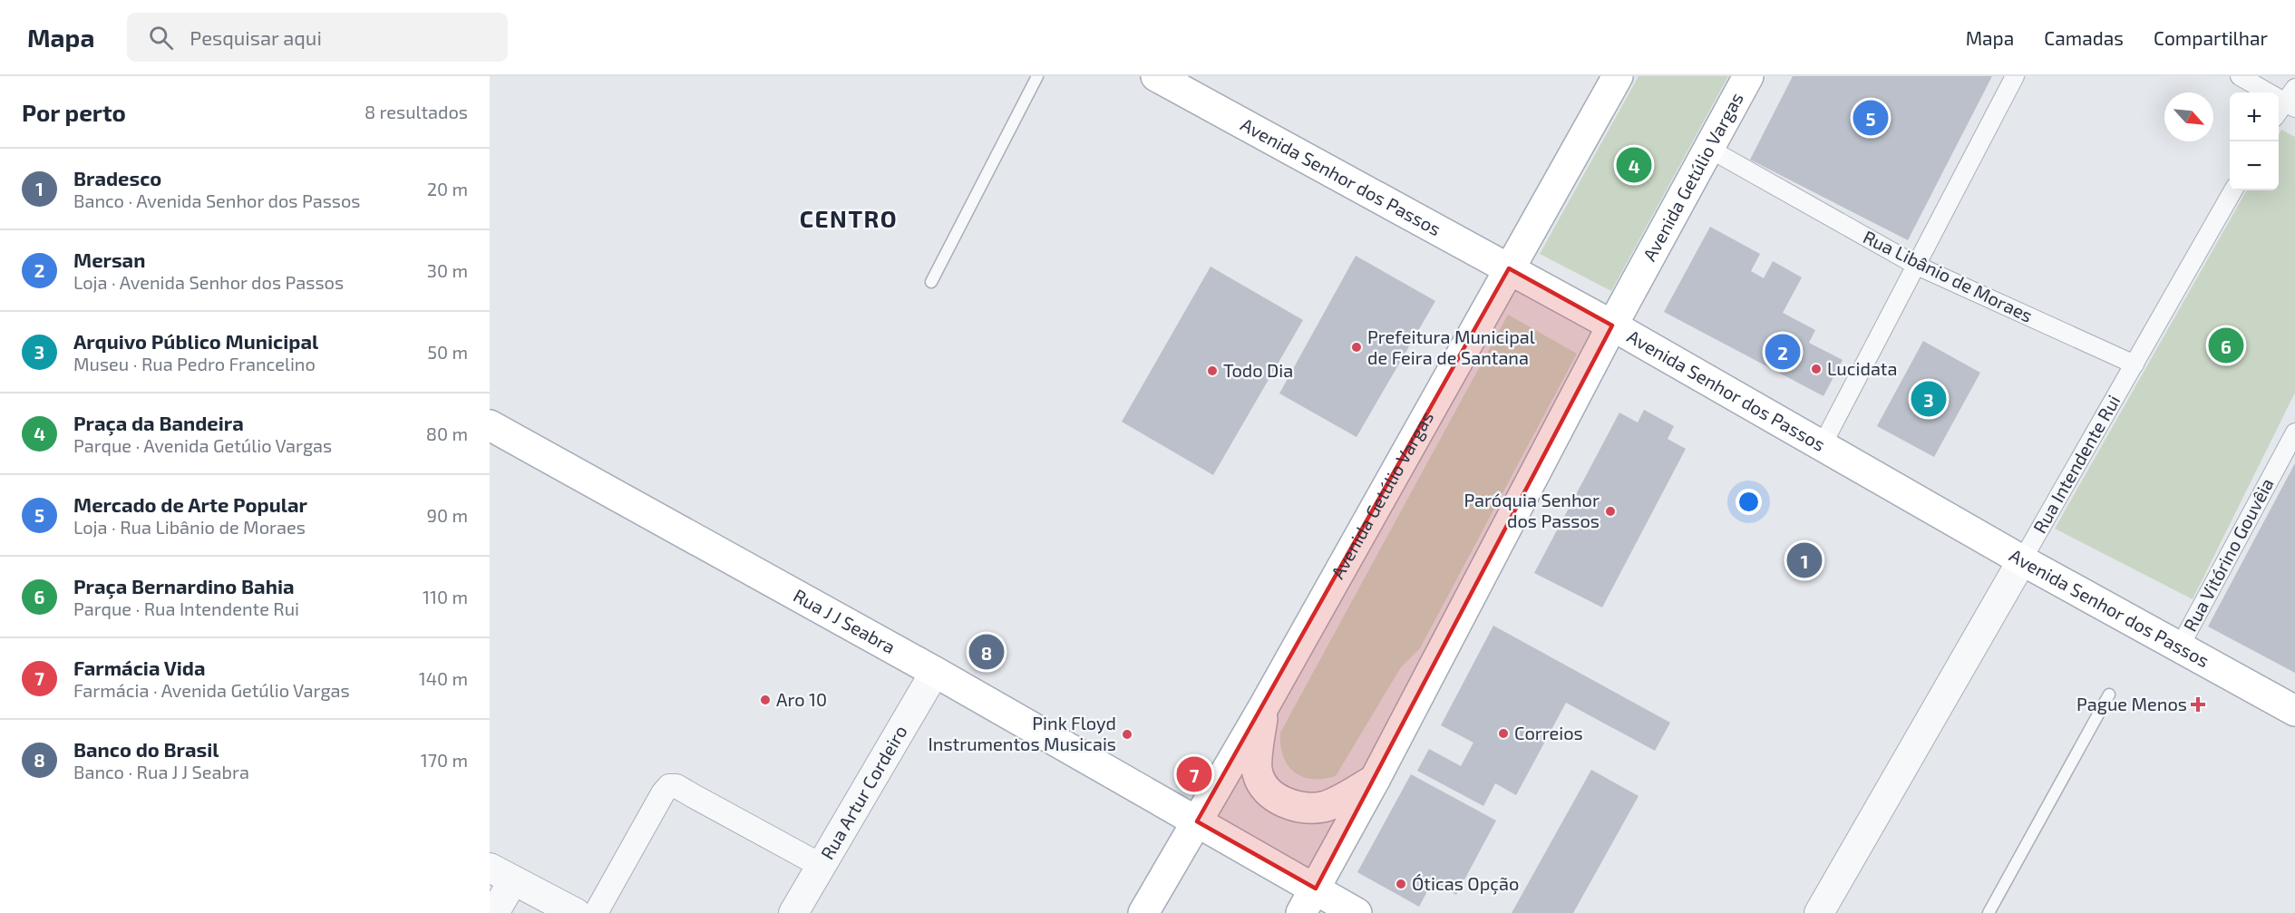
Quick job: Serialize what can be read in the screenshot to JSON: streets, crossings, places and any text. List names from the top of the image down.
{
  "streets": {
    "main road": ["Avenida Senhor dos Passos", "Avenida Getúlio Vargas", "Rua J J Seabra"],
    "street": [
      "Rua Libânio de Moraes",
      "Rua Intendente Rui",
      "Rua Vitórino Gouvêia",
      "Rua Artur Cordeiro"
    ]
  },
  "crossings": [
    ["Avenida Senhor dos Passos", "Avenida Getúlio Vargas"],
    ["Avenida Senhor dos Passos", "Rua Intendente Rui"],
    ["Avenida Senhor dos Passos", "Rua Vitórino Gouvêia"],
    ["Avenida Getúlio Vargas", "Rua Libânio de Moraes"],
    ["Avenida Getúlio Vargas", "Rua J J Seabra"],
    ["Rua Libânio de Moraes", "Rua Intendente Rui"],
    ["Rua J J Seabra", "Rua Artur Cordeiro"]
  ],
  "districts": ["CENTRO"],
  "places": {
    "other": [
      "Prefeitura Municipal de Feira de Santana",
      "Lucidata",
      "Todo Dia",
      "Paróquia Senhor dos Passos",
      "Aro 10",
      "Correios",
      "Pink Floyd Instrumentos Musicais",
      "Óticas Opção"
    ],
    "health": ["Pague Menos"]
  },
  "north": "bottom right",
  "page": {
    "header": "Mapa",
    "search": "Pesquisar aqui",
    "nav": ["Mapa", "Camadas", "Compartilhar"],
    "heading": ["Por perto", "8 resultados"],
    "map_buttons": ["+", "−"],
    "pins": [
      "5",
      "4",
      "6",
      "2",
      "3",
      "1",
      "8",
      "7"
    ],
    "list": [
      {
        "mark": "1",
        "name": "Bradesco",
        "note": "Banco · Avenida Senhor dos Passos",
        "value": "20 m"
      },
      {
        "mark": "2",
        "name": "Mersan",
        "note": "Loja · Avenida Senhor dos Passos",
        "value": "30 m"
      },
      {
        "mark": "3",
        "name": "Arquivo Público Municipal",
        "note": "Museu · Rua Pedro Francelino",
        "value": "50 m"
      },
      {
        "mark": "4",
        "name": "Praça da Bandeira",
        "note": "Parque · Avenida Getúlio Vargas",
        "value": "80 m"
      },
      {
        "mark": "5",
        "name": "Mercado de Arte Popular",
        "note": "Loja · Rua Libânio de Moraes",
        "value": "90 m"
      },
      {
        "mark": "6",
        "name": "Praça Bernardino Bahia",
        "note": "Parque · Rua Intendente Rui",
        "value": "110 m"
      },
      {
        "mark": "7",
        "name": "Farmácia Vida",
        "note": "Farmácia · Avenida Getúlio Vargas",
        "value": "140 m"
      },
      {
        "mark": "8",
        "name": "Banco do Brasil",
        "note": "Banco · Rua J J Seabra",
        "value": "170 m"
      }
    ]
  }
}
